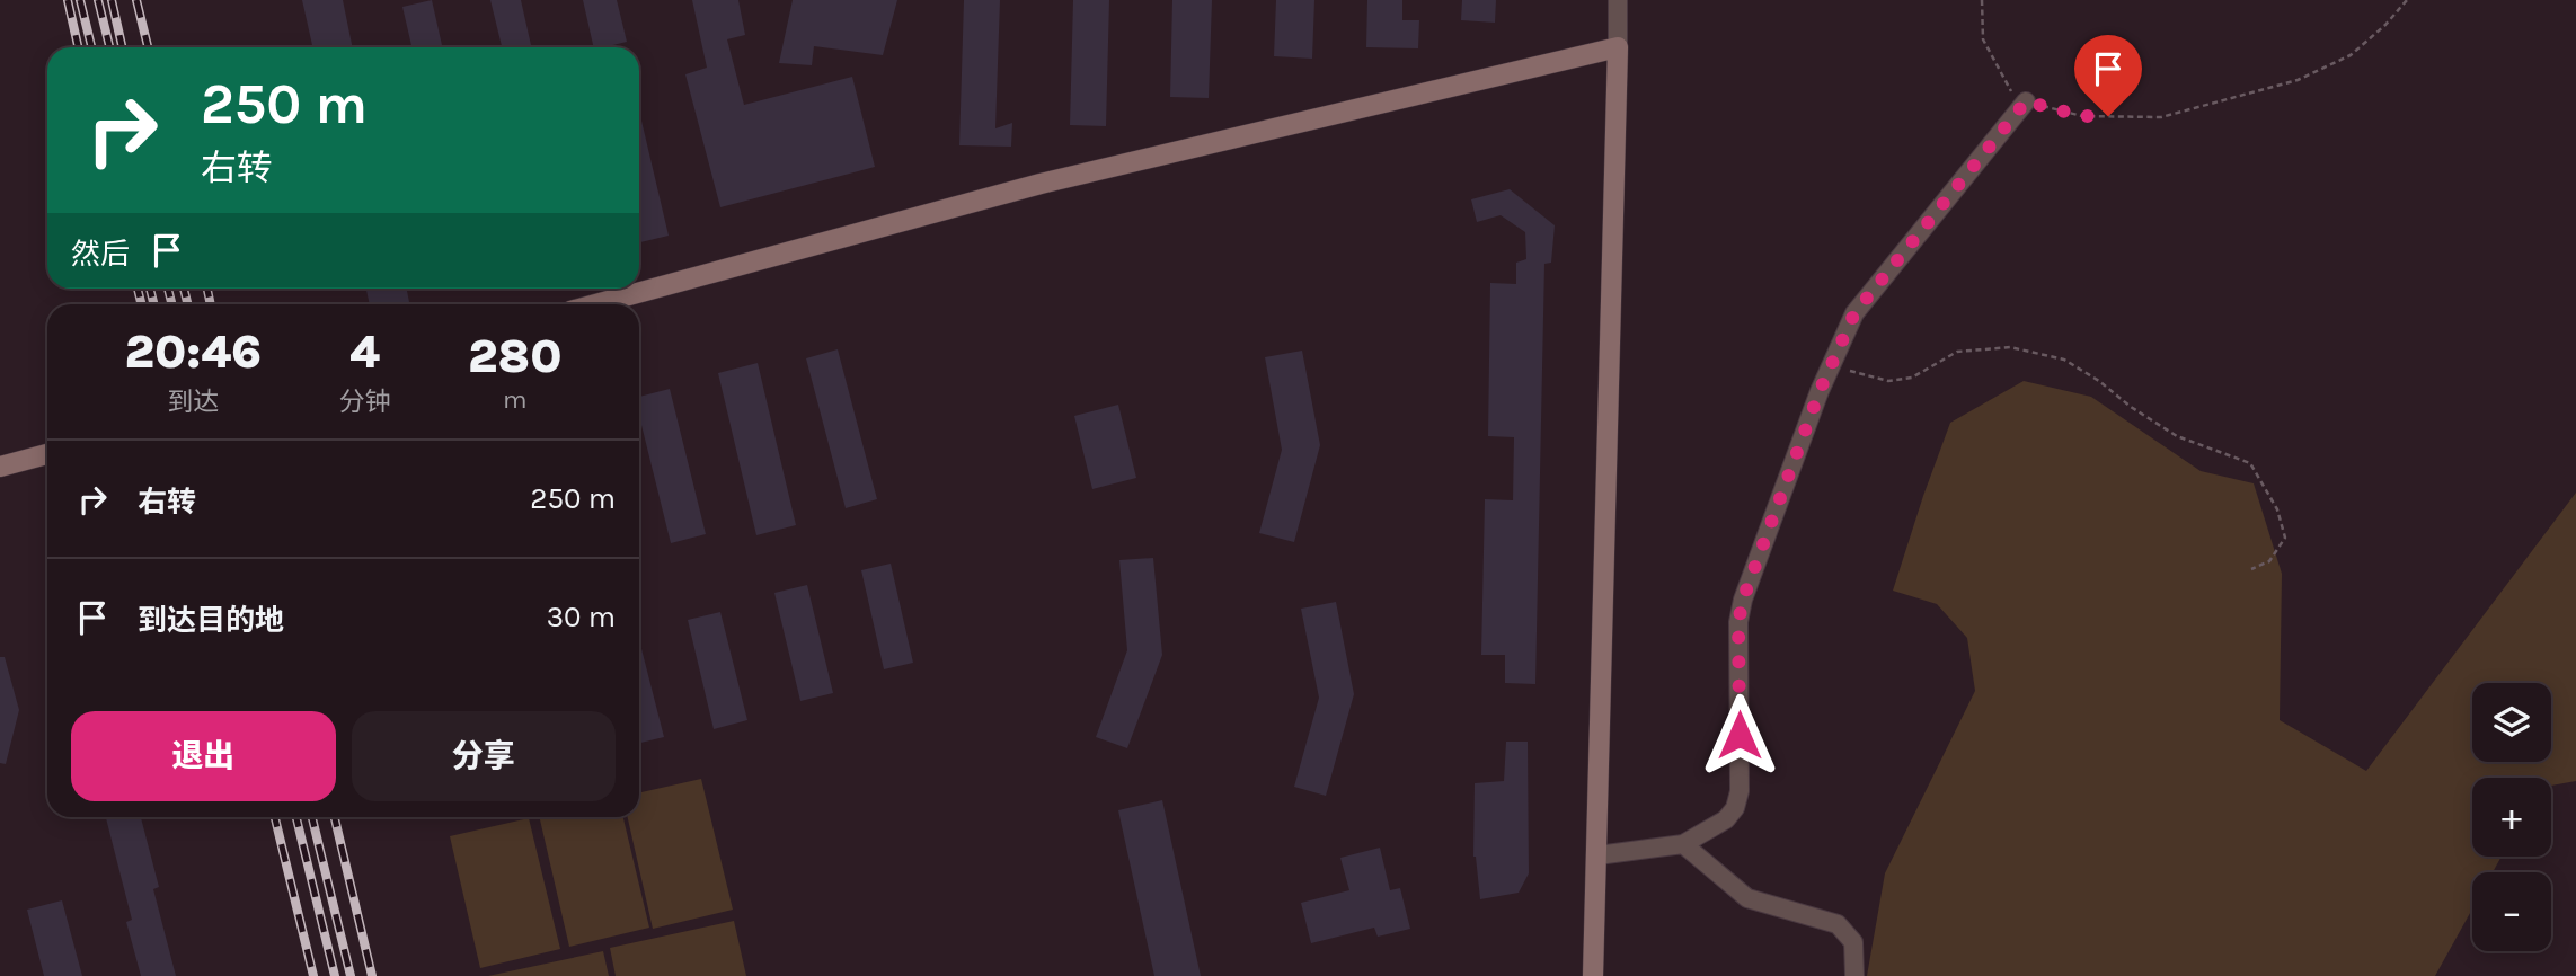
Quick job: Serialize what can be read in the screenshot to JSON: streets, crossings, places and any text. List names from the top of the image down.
{
  "page": {
    "turn": ["250 m", "右转"],
    "then": "然后",
    "eta": [
      "20:46",
      "到达",
      "4",
      "分钟",
      "280",
      "m"
    ],
    "list": [
      {
        "name": "右转",
        "value": "250 m"
      },
      {
        "name": "到达目的地",
        "value": "30 m"
      }
    ],
    "map_buttons": ["+", "−"],
    "buttons": ["退出", "分享"]
  }
}
